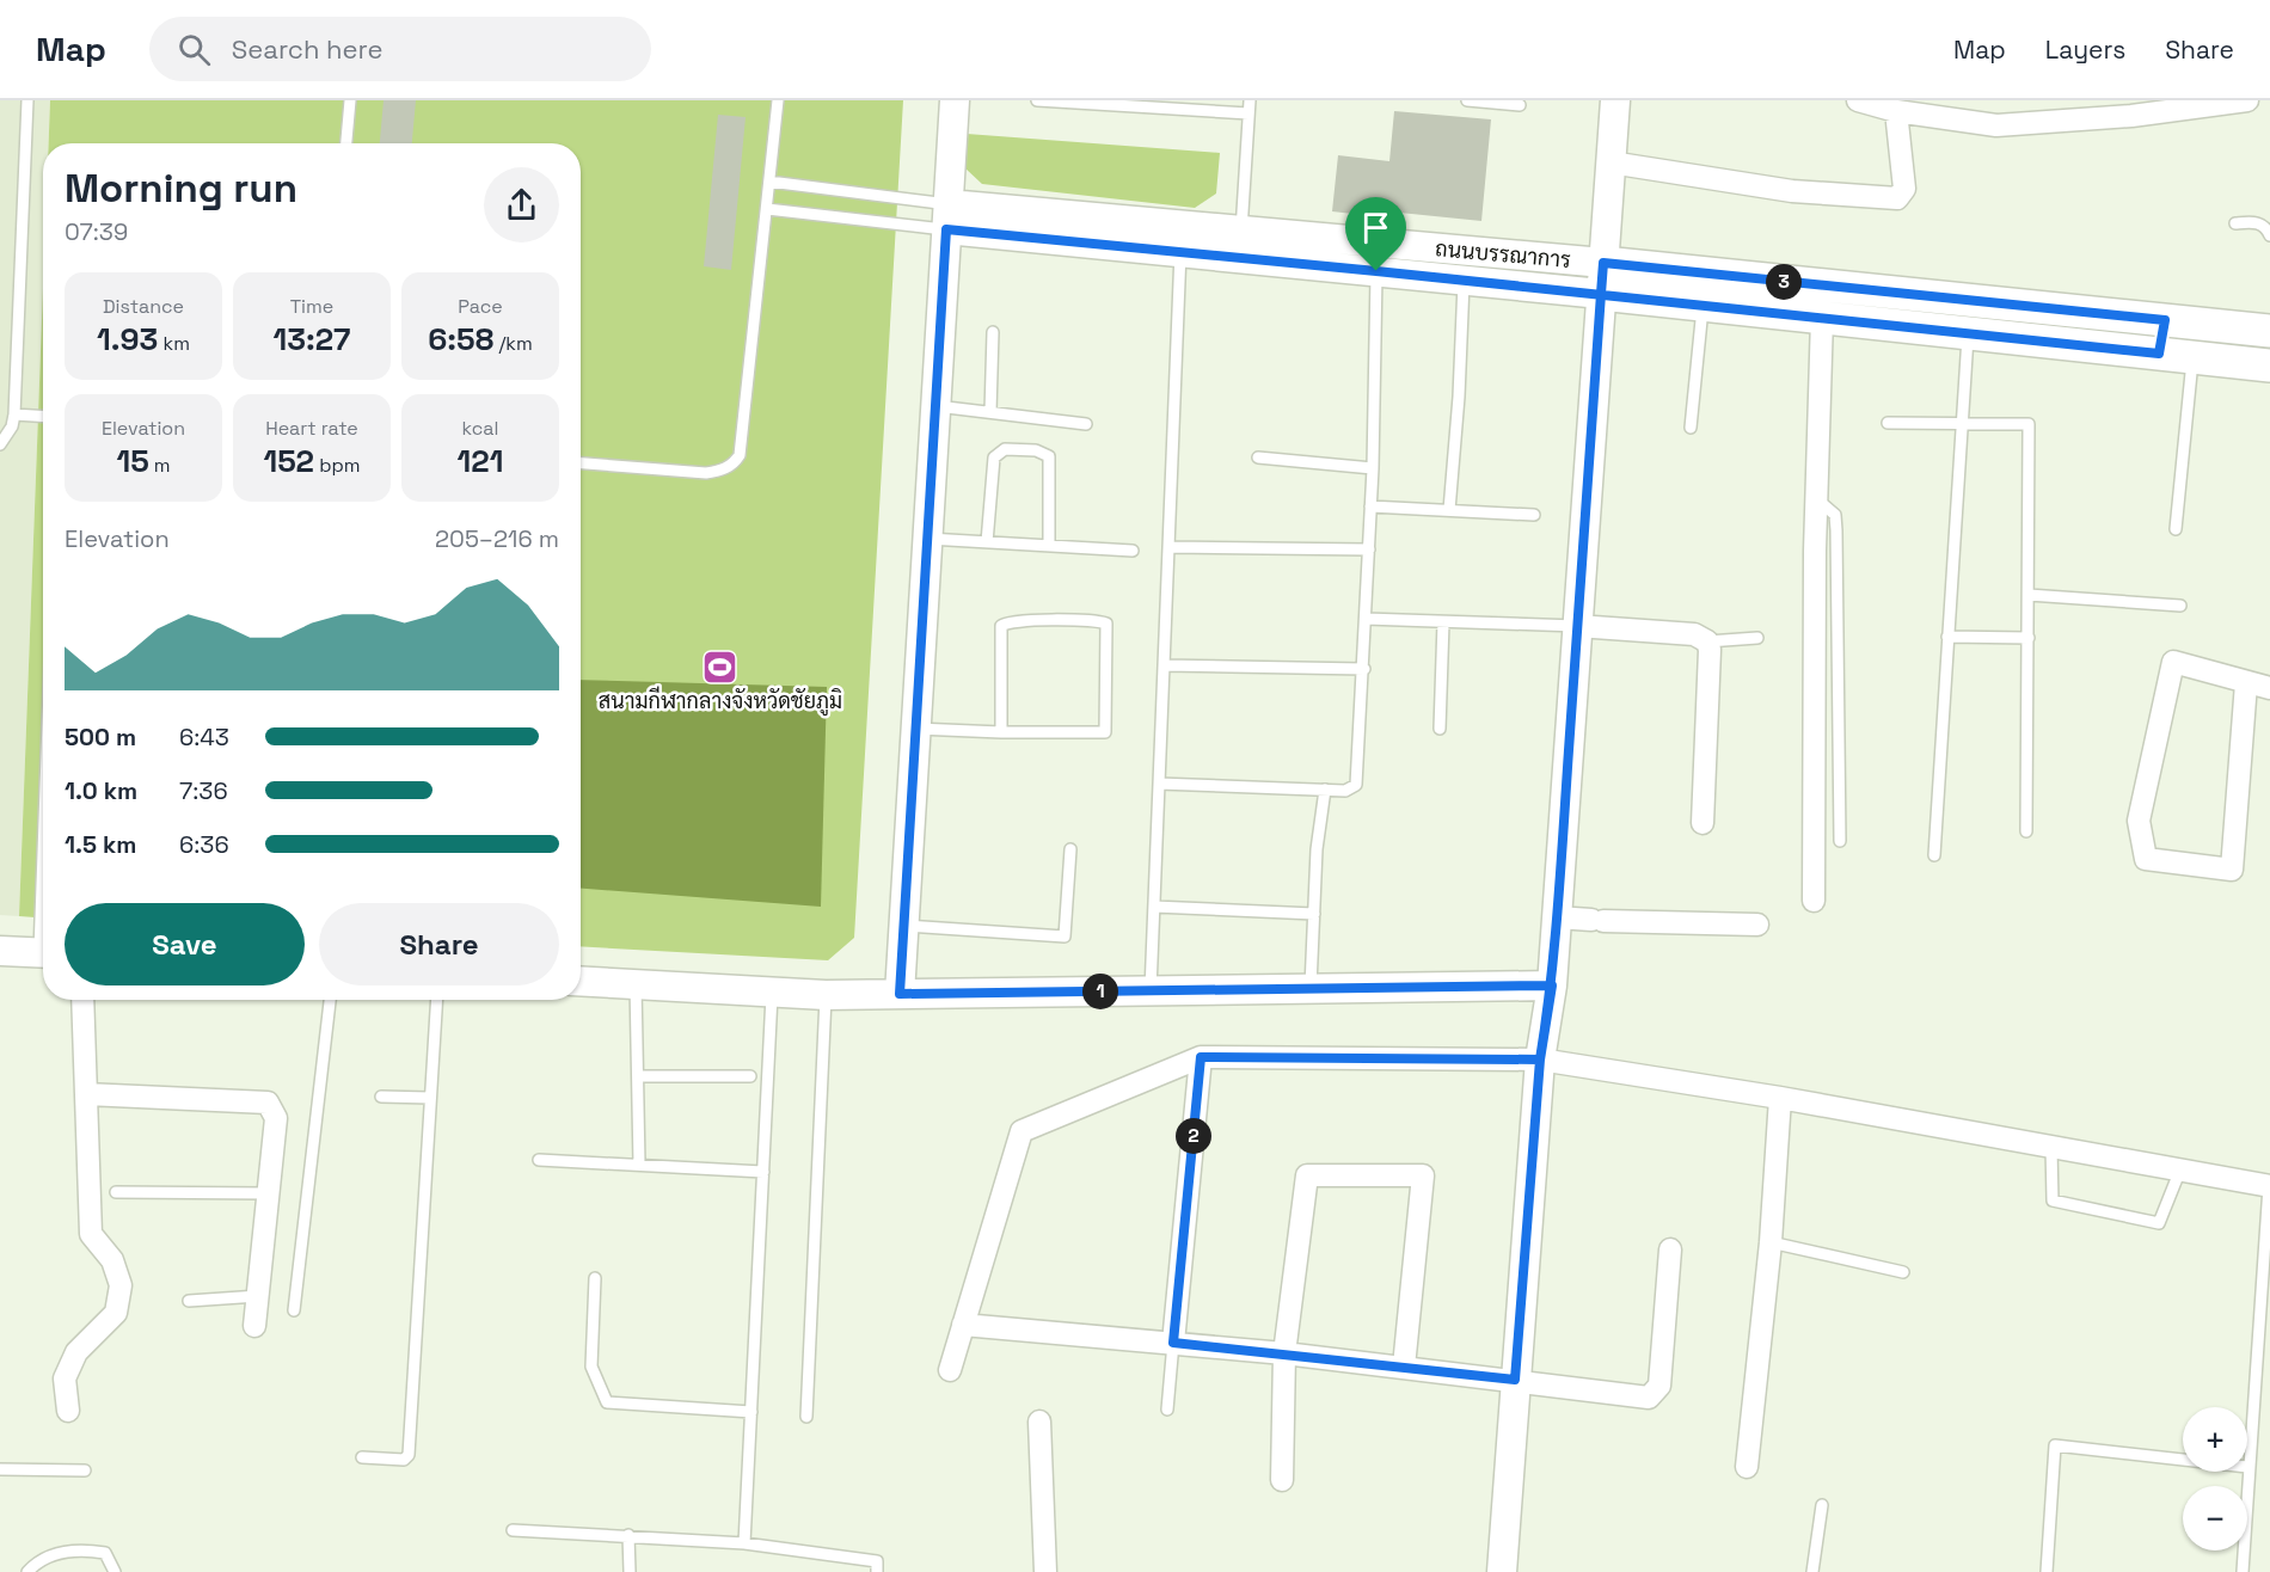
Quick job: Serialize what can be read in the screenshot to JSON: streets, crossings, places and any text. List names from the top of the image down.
{
  "streets": {
    "main road": ["ถนนบรรณาการ"]
  },
  "places": {
    "sports": ["สนามกีฬากลางจังหวัดชัยภูมิ"]
  },
  "page": {
    "header": "Map",
    "search": "Search here",
    "nav": ["Map", "Layers", "Share"],
    "heading": ["Morning run", "07:39"],
    "pins": ["3", "1", "2"],
    "stats": [
      ["Distance", "1.93 km"],
      ["Time", "13:27"],
      ["Pace", "6:58 /km"],
      ["Elevation", "15 m"],
      ["Heart rate", "152 bpm"],
      ["kcal", "121"]
    ],
    "chart": ["Elevation", "205–216 m"],
    "list": [
      {
        "name": "500 m",
        "note": "6:43"
      },
      {
        "name": "1.0 km",
        "note": "7:36"
      },
      {
        "name": "1.5 km",
        "note": "6:36"
      }
    ],
    "buttons": ["Save", "Share"],
    "map_buttons": ["+", "−"]
  }
}
